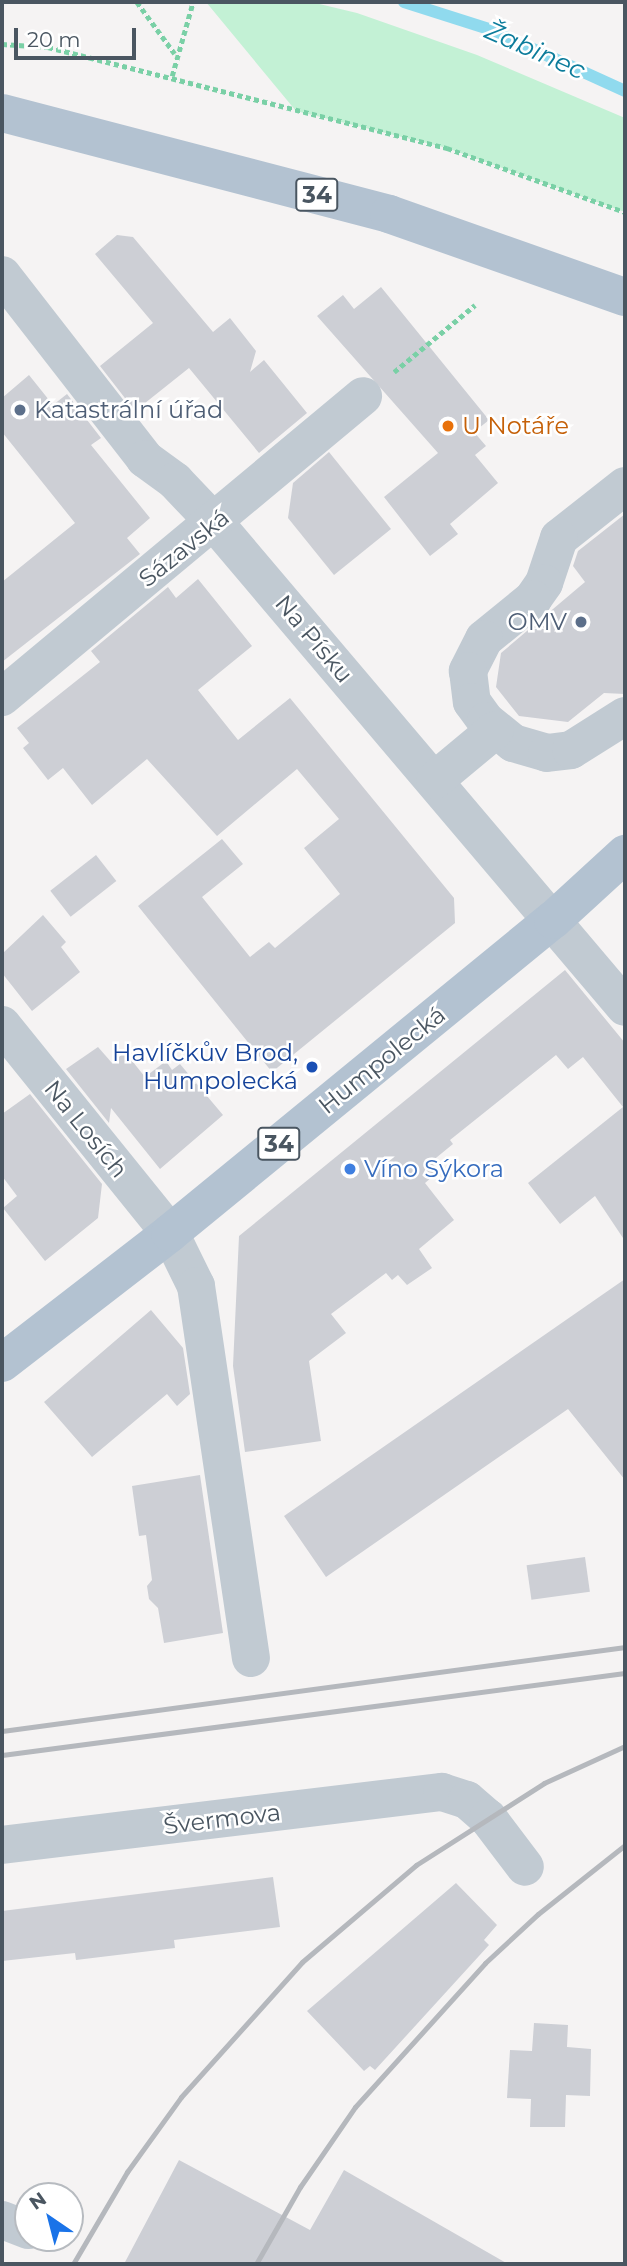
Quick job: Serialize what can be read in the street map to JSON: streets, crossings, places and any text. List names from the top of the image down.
{
  "streets": {
    "main road": ["34", "Humpolecká"],
    "street": [
      "Sázavská",
      "Na Písku",
      "Na Losích",
      "Švermova"
    ]
  },
  "crossings": [
    ["Sázavská", "Na Písku"],
    ["Na Písku", "Humpolecká"],
    ["Humpolecká", "Na Losích"]
  ],
  "water": ["Žabinec"],
  "places": [
    "Katastrální úřad",
    "U Notáře",
    "OMV",
    "Havlíčkův Brod, Humpolecká",
    "Víno Sýkora"
  ],
  "scale_bar": "20 m",
  "north": "top left"
}
